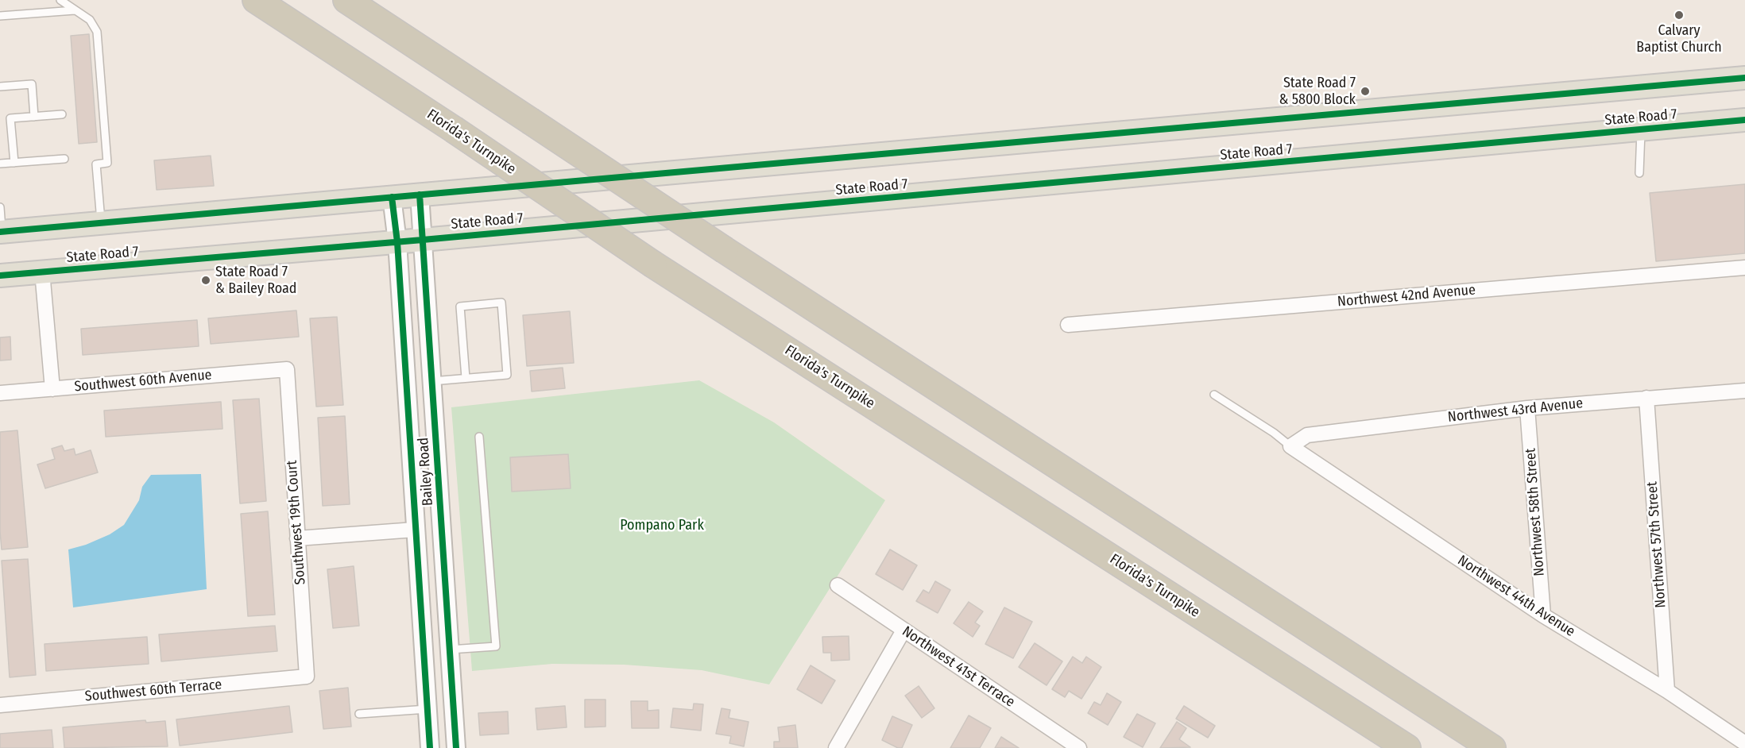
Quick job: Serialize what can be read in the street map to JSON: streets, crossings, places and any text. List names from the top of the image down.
{
  "streets": {
    "highway": ["Florida's Turnpike"],
    "main road": ["State Road 7"],
    "street": [
      "Northwest 42nd Avenue",
      "Southwest 60th Avenue",
      "Northwest 43rd Avenue",
      "Bailey Road",
      "Northwest 58th Street",
      "Southwest 19th Court",
      "Northwest 57th Street",
      "Northwest 44th Avenue",
      "Northwest 41st Terrace",
      "Southwest 60th Terrace"
    ]
  },
  "crossings": [
    ["State Road 7", "Bailey Road"],
    ["Southwest 60th Avenue", "Southwest 19th Court"],
    ["Northwest 43rd Avenue", "Northwest 58th Street"],
    ["Northwest 43rd Avenue", "Northwest 57th Street"],
    ["Northwest 43rd Avenue", "Northwest 44th Avenue"],
    ["Northwest 58th Street", "Northwest 44th Avenue"],
    ["Southwest 19th Court", "Southwest 60th Terrace"],
    ["Northwest 57th Street", "Northwest 44th Avenue"]
  ],
  "parks": ["Pompano Park"],
  "places": ["Calvary Baptist Church", "State Road 7 & 5800 Block", "State Road 7 & Bailey Road"]
}
